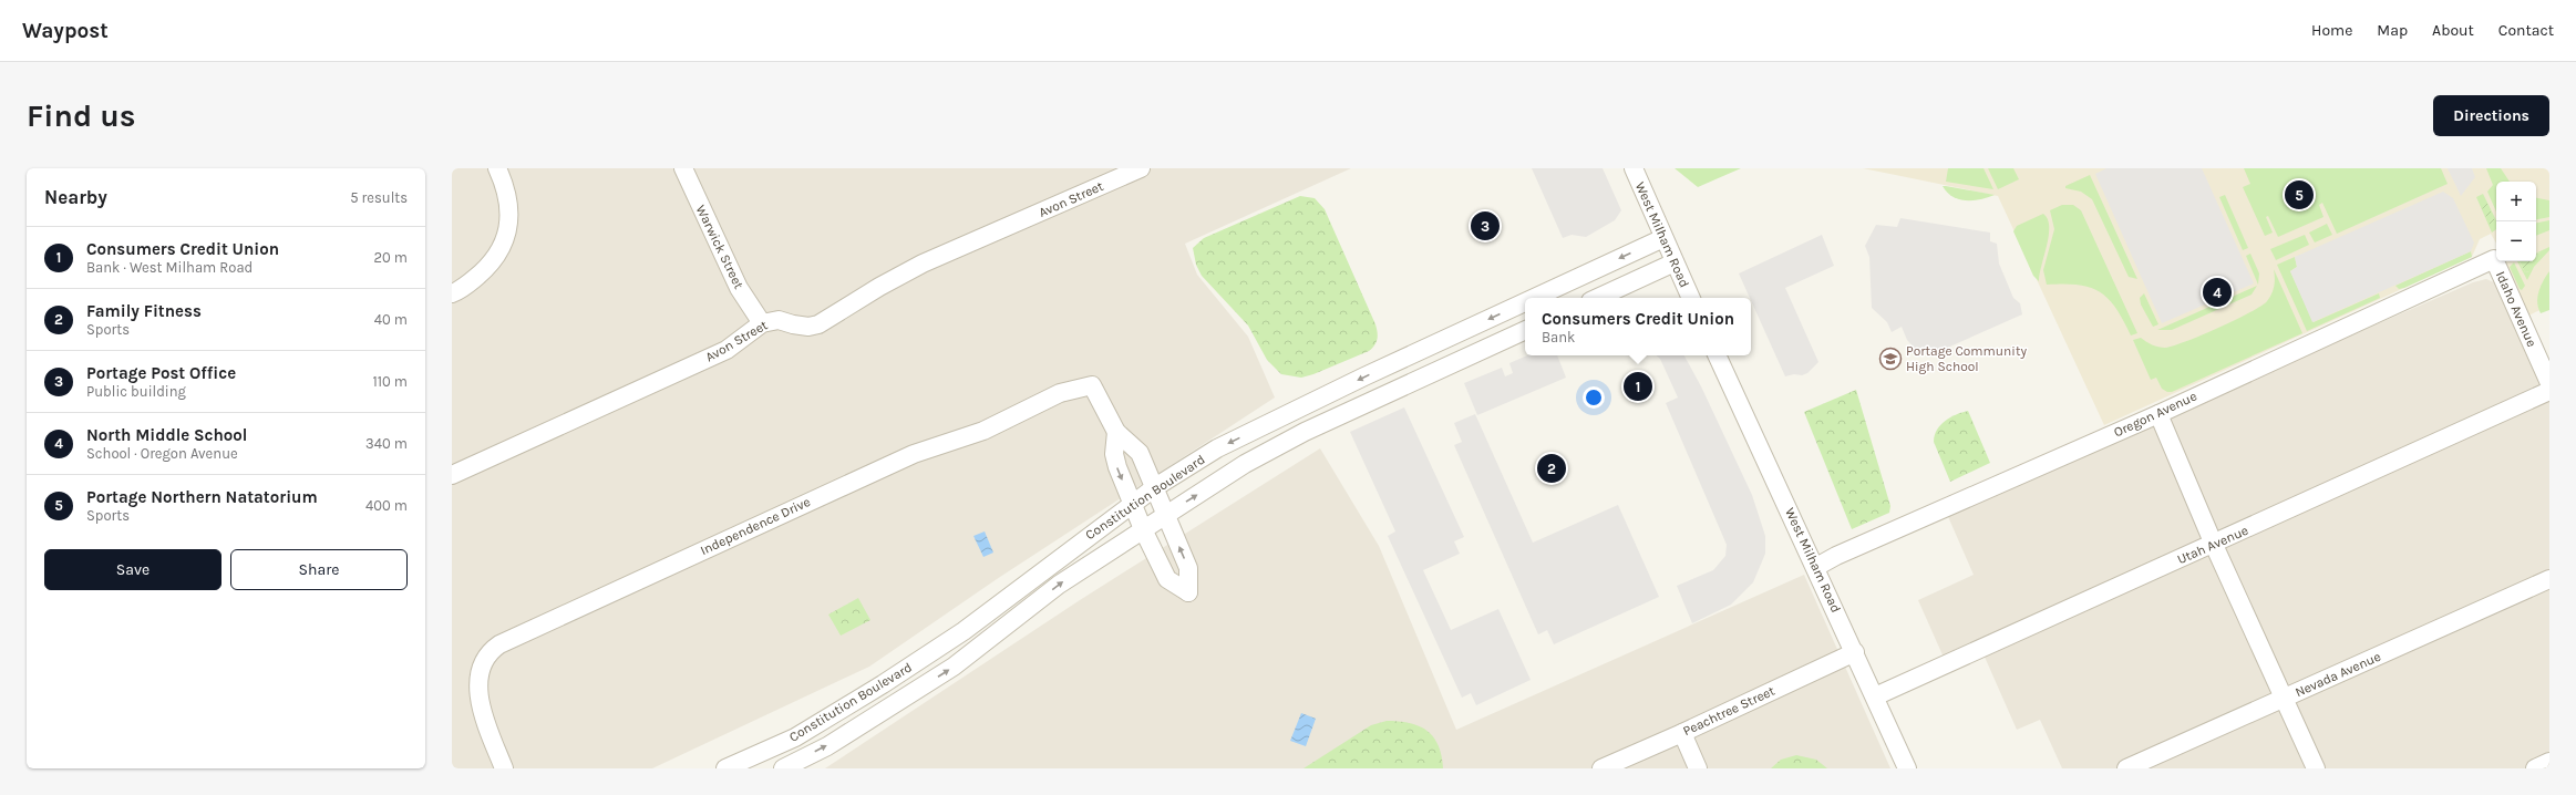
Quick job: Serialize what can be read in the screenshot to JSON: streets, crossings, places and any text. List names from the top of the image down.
{
  "streets": {
    "street": [
      "Avon Street",
      "West Milham Road",
      "Warwick Street",
      "Idaho Avenue",
      "Oregon Avenue",
      "Constitution Boulevard",
      "Independence Drive",
      "Utah Avenue",
      "Nevada Avenue",
      "Peachtree Street"
    ]
  },
  "crossings": [
    ["Avon Street", "Warwick Street"],
    ["West Milham Road", "Oregon Avenue"],
    ["West Milham Road", "Constitution Boulevard"],
    ["West Milham Road", "Utah Avenue"],
    ["West Milham Road", "Peachtree Street"],
    ["Idaho Avenue", "Oregon Avenue"],
    ["Constitution Boulevard", "Independence Drive"]
  ],
  "places": {
    "school or university": ["Portage Community High School"]
  },
  "page": {
    "header": "Waypost",
    "nav": [
      "Home",
      "Map",
      "About",
      "Contact"
    ],
    "buttons": [
      "Directions",
      ["Save", "Share"]
    ],
    "title": "Find us",
    "heading": ["Nearby", "5 results"],
    "pins": [
      "5",
      "3",
      "4",
      "1",
      "2"
    ],
    "map_buttons": ["+", "−"],
    "list": [
      {
        "mark": "1",
        "name": "Consumers Credit Union",
        "note": "Bank · West Milham Road",
        "value": "20 m"
      },
      {
        "mark": "2",
        "name": "Family Fitness",
        "note": "Sports",
        "value": "40 m"
      },
      {
        "mark": "3",
        "name": "Portage Post Office",
        "note": "Public building",
        "value": "110 m"
      },
      {
        "mark": "4",
        "name": "North Middle School",
        "note": "School · Oregon Avenue",
        "value": "340 m"
      },
      {
        "mark": "5",
        "name": "Portage Northern Natatorium",
        "note": "Sports",
        "value": "400 m"
      }
    ],
    "popup": ["Consumers Credit Union", "Bank"]
  }
}
